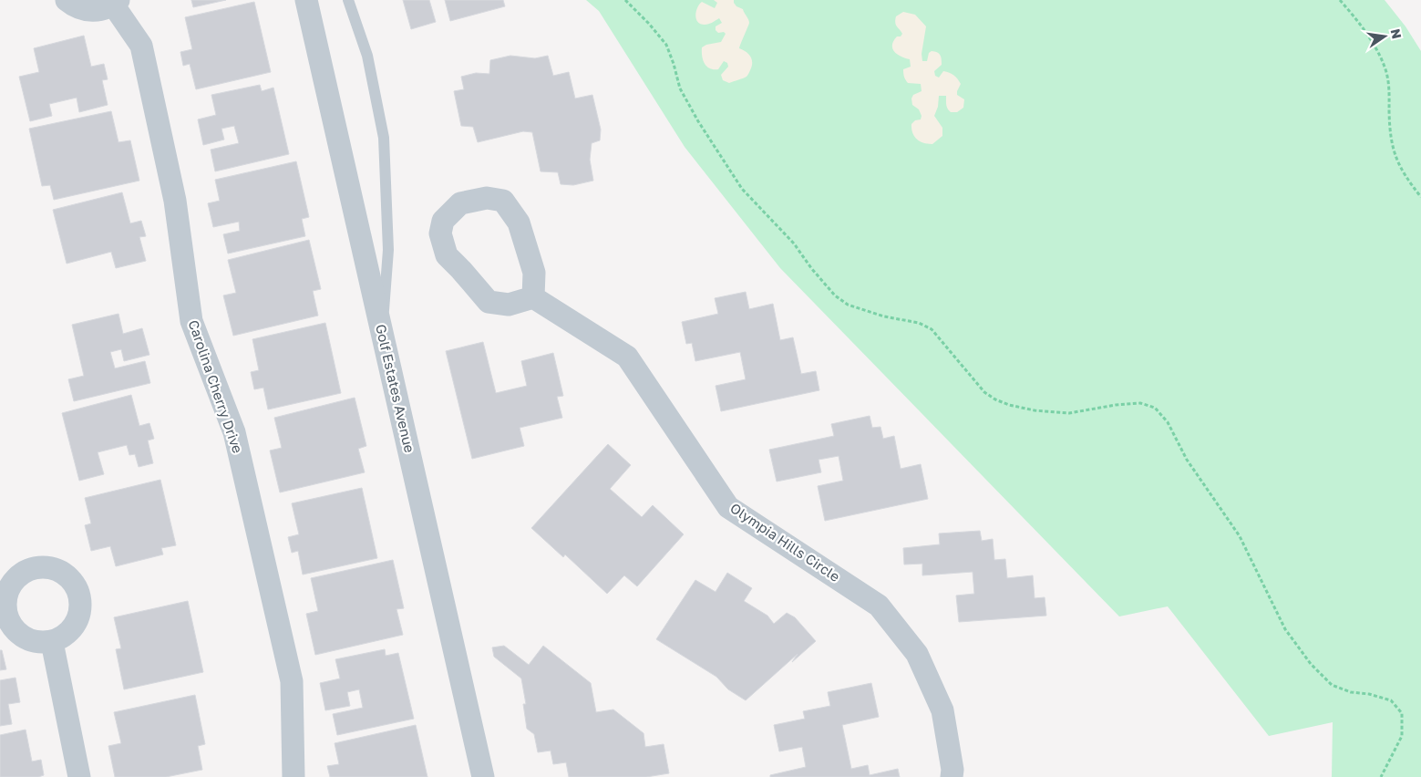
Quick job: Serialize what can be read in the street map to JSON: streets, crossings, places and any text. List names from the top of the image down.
{
  "streets": {
    "street": ["Carolina Cherry Drive", "Golf Estates Avenue", "Olympia Hills Circle"]
  },
  "north": "right"
}
